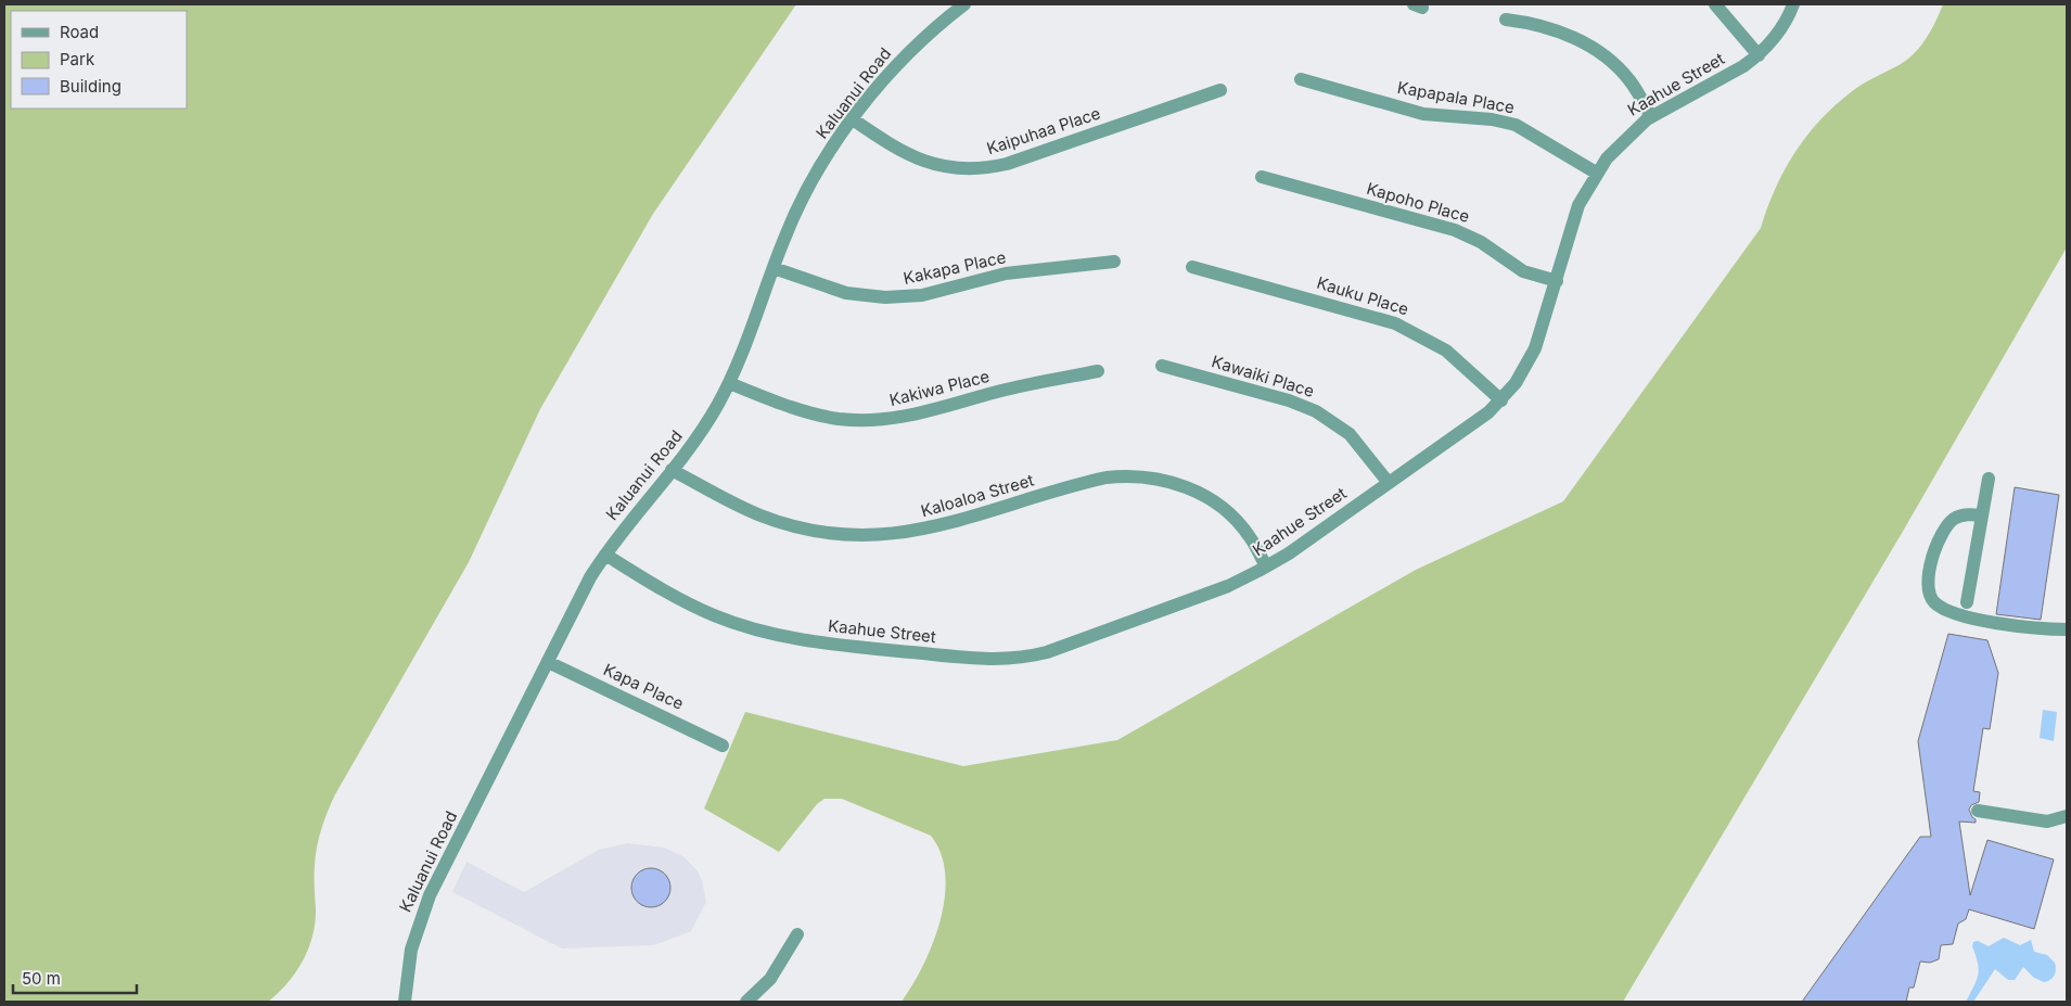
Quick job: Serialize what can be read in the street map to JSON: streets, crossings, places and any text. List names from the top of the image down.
{
  "streets": {
    "street": [
      "Kaahue Street",
      "Kaluanui Road",
      "Kapapala Place",
      "Kaipuhaa Place",
      "Kapoho Place",
      "Kakapa Place",
      "Kauku Place",
      "Kawaiki Place",
      "Kakiwa Place",
      "Kaloaloa Street",
      "Kapa Place"
    ]
  },
  "crossings": [
    ["Kaahue Street", "Kaluanui Road"],
    ["Kaahue Street", "Kapapala Place"],
    ["Kaahue Street", "Kapoho Place"],
    ["Kaahue Street", "Kauku Place"],
    ["Kaahue Street", "Kawaiki Place"],
    ["Kaahue Street", "Kaloaloa Street"],
    ["Kaluanui Road", "Kaipuhaa Place"],
    ["Kaluanui Road", "Kakapa Place"],
    ["Kaluanui Road", "Kakiwa Place"],
    ["Kaluanui Road", "Kaloaloa Street"],
    ["Kaluanui Road", "Kapa Place"]
  ],
  "legend": ["Road", "Park", "Building"],
  "scale_bar": "50 m"
}
